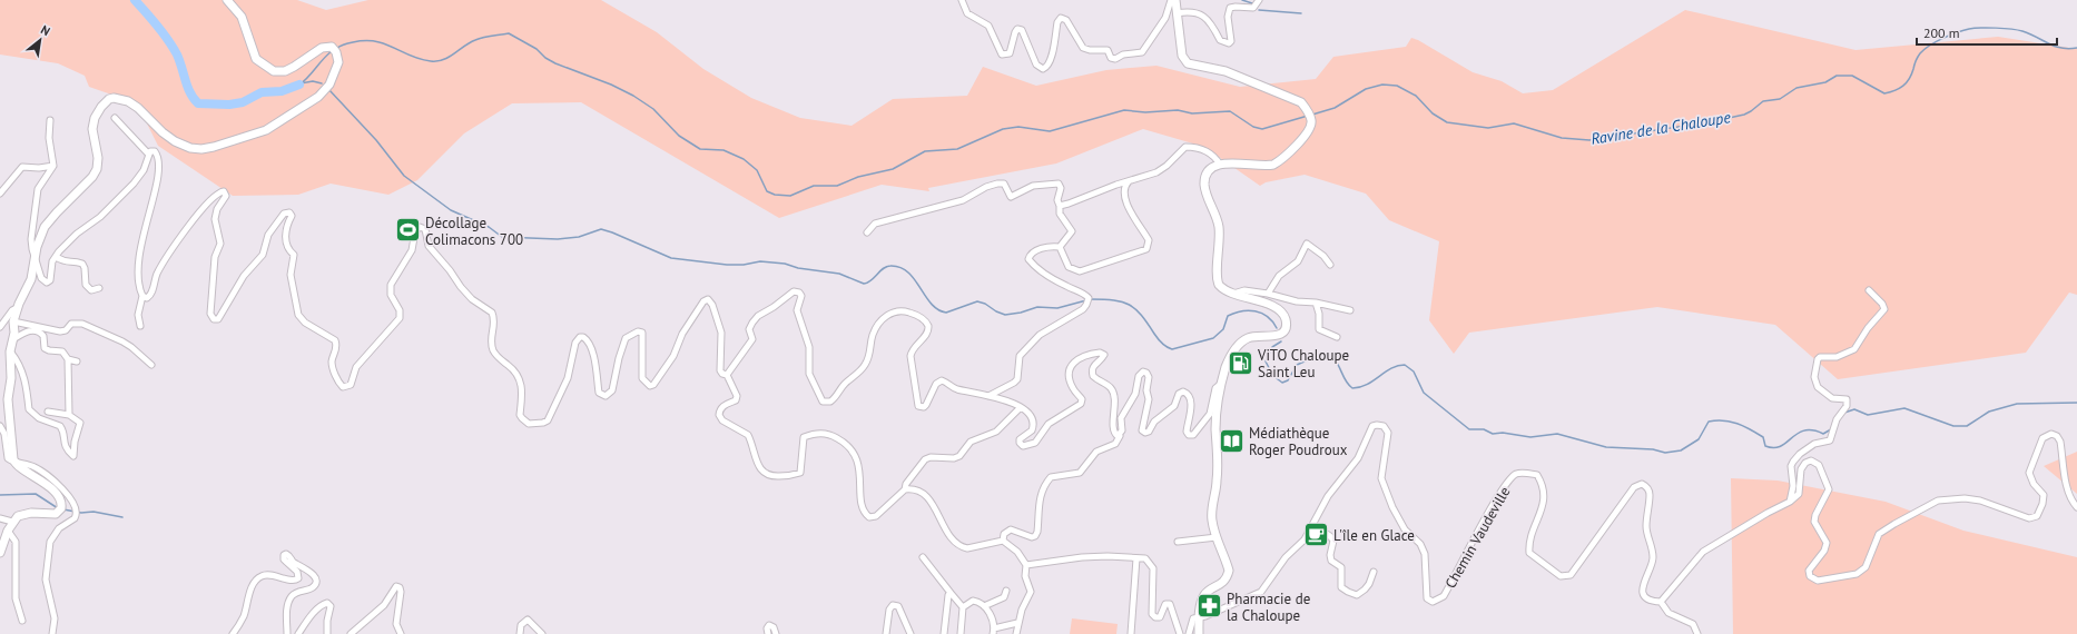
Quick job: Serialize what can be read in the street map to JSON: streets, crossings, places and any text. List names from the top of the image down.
{
  "streets": {
    "street": ["Chemin Vaudeville"]
  },
  "water": ["Ravine de la Chaloupe"],
  "places": {
    "sports": ["Décollage Colimacons 700"],
    "fuel station": ["ViTO Chaloupe Saint Leu"],
    "library": ["Médiathèque Roger Poudroux"],
    "cafe": ["L'île en Glace"],
    "pharmacy": ["Pharmacie de la Chaloupe"]
  },
  "scale_bar": "200 m",
  "north": "top right"
}
